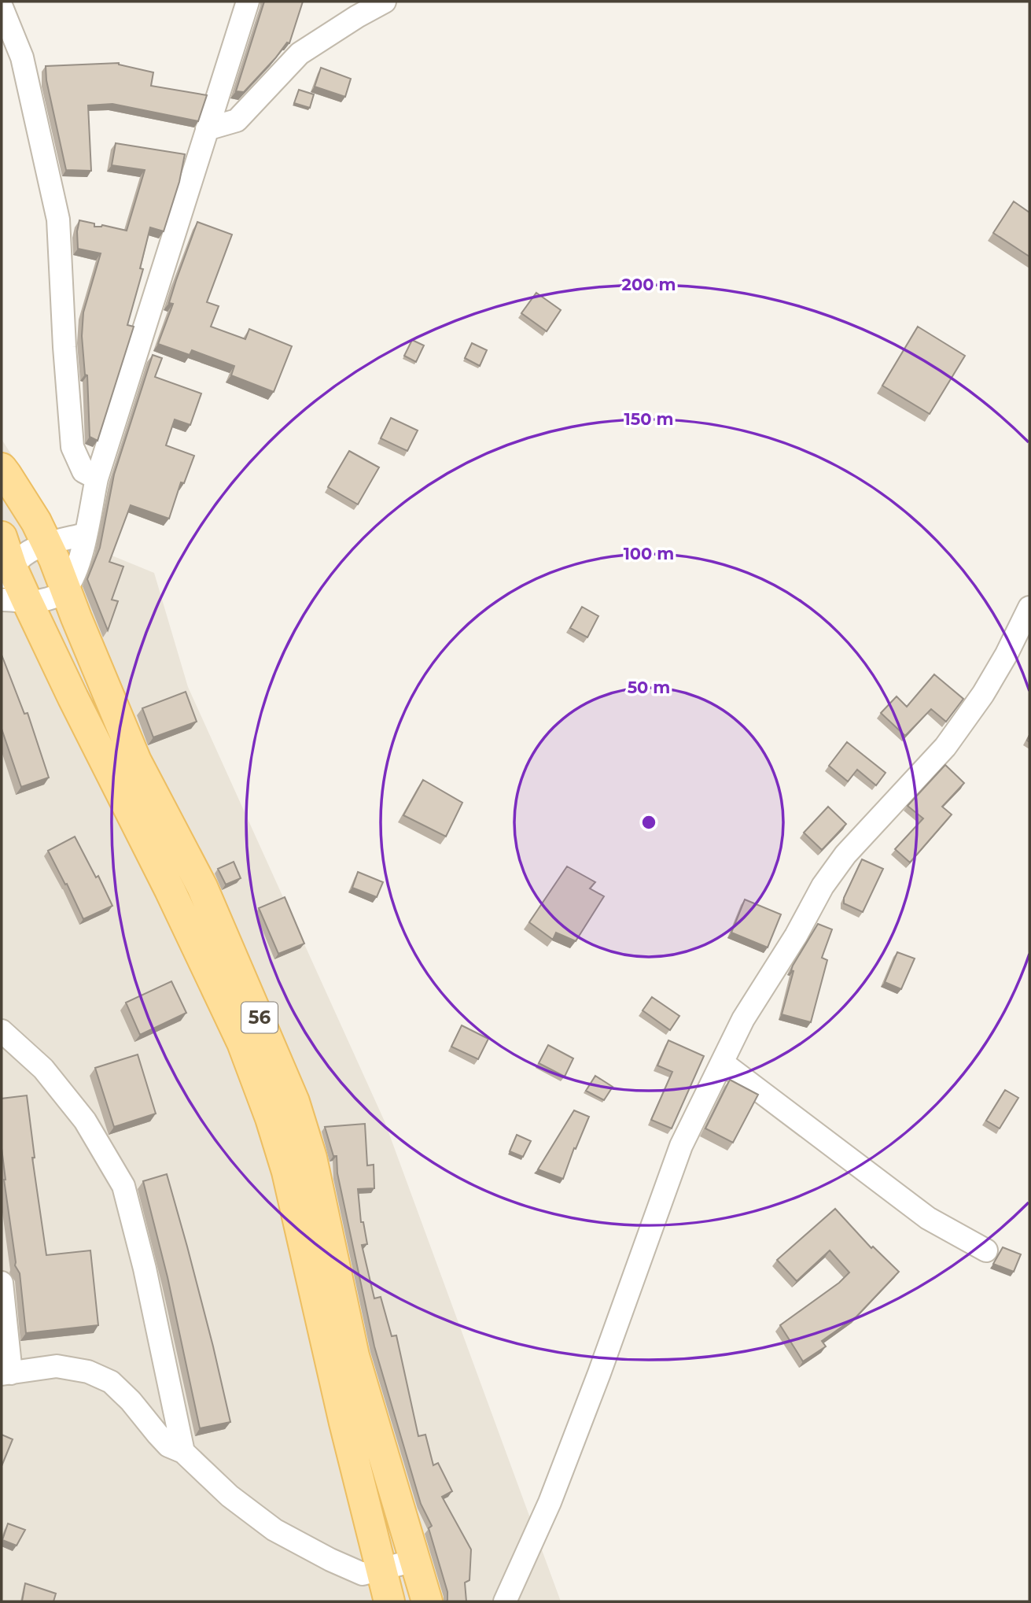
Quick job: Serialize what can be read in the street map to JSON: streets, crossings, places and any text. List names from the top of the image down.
{
  "streets": {
    "main road": ["56"]
  },
  "rings": [
    "200 m",
    "150 m",
    "100 m",
    "50 m"
  ]
}
